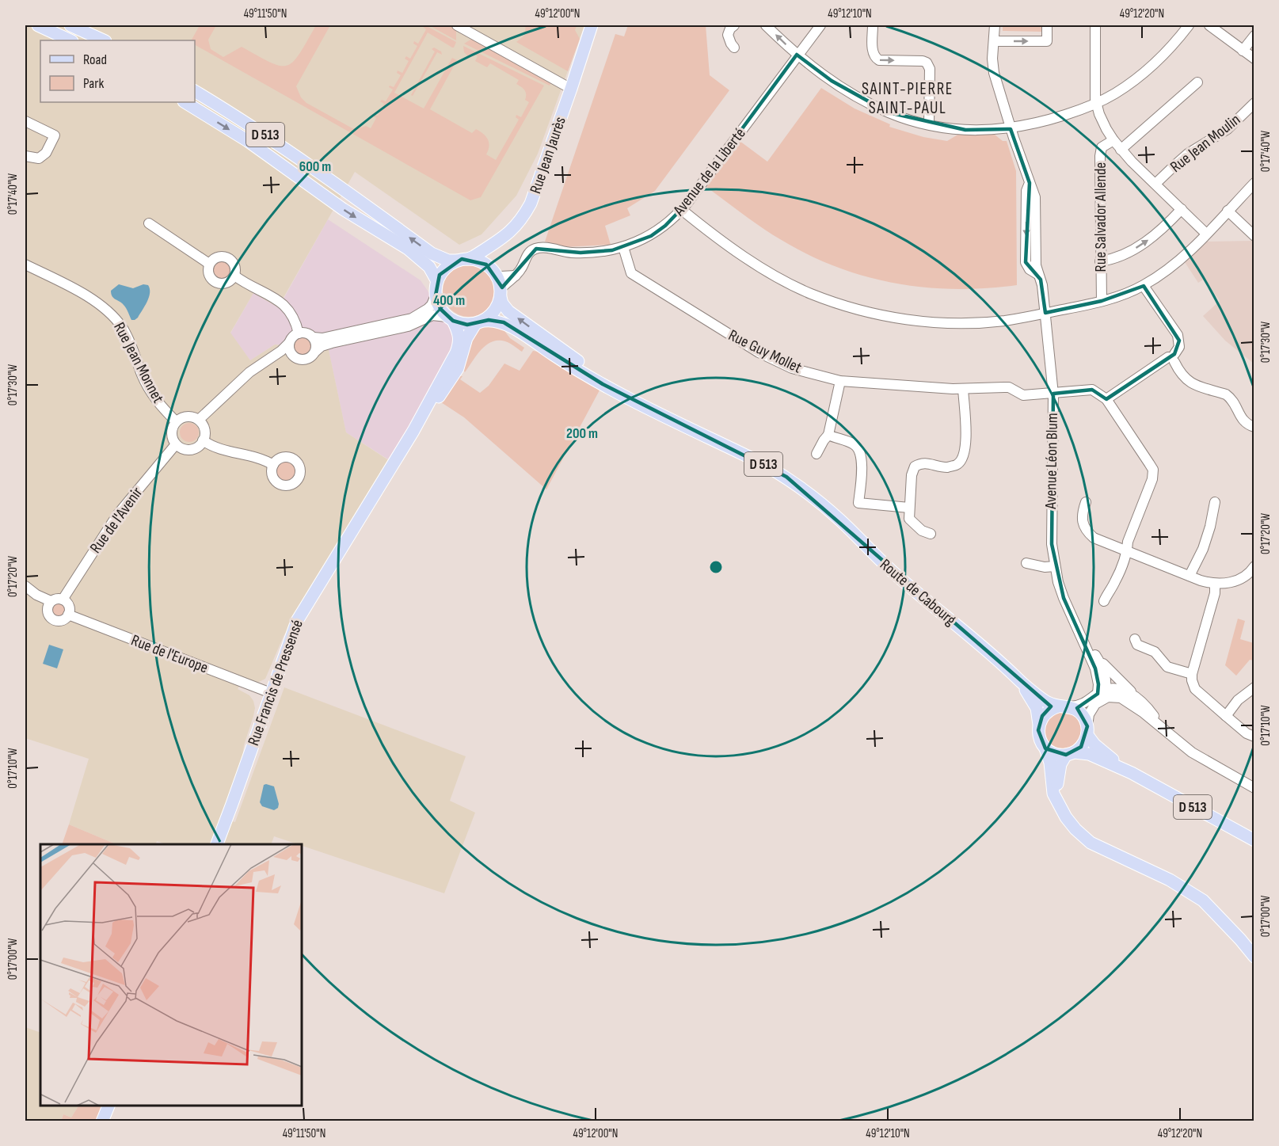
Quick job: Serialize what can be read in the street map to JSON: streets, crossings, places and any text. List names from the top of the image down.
{
  "streets": {
    "main road": [
      "D 513",
      "Rue Jean Jaurès",
      "Route de Cabourg",
      "Rue Francis de Pressensé"
    ],
    "street": [
      "Rue Jean Moulin",
      "Avenue de la Liberté",
      "Rue Salvador Allende",
      "Rue Guy Mollet",
      "Rue Jean Monnet",
      "Avenue Léon Blum",
      "Rue de l'Avenir",
      "Rue de l'Europe"
    ]
  },
  "crossings": [
    ["D 513", "Rue Jean Jaurès"],
    ["D 513", "Avenue de la Liberté"],
    ["D 513", "Route de Cabourg"],
    ["Rue Jean Jaurès", "Avenue de la Liberté"],
    ["Avenue de la Liberté", "Rue Guy Mollet"],
    ["Rue Guy Mollet", "Avenue Léon Blum"],
    ["Rue Jean Monnet", "Rue de l'Avenir"],
    ["Rue de l'Avenir", "Rue de l'Europe"],
    ["Rue de l'Europe", "Rue Francis de Pressensé"]
  ],
  "districts": ["SAINT-PIERRE SAINT-PAUL"],
  "legend": ["Road", "Park"],
  "coordinates": [
    "49°11'50\"N",
    "49°12'00\"N",
    "49°12'10\"N",
    "49°12'20\"N",
    "0°17'40\"W",
    "0°17'30\"W",
    "0°17'20\"W",
    "0°17'10\"W",
    "0°17'00\"W"
  ],
  "rings": ["600 m", "400 m", "200 m"]
}
